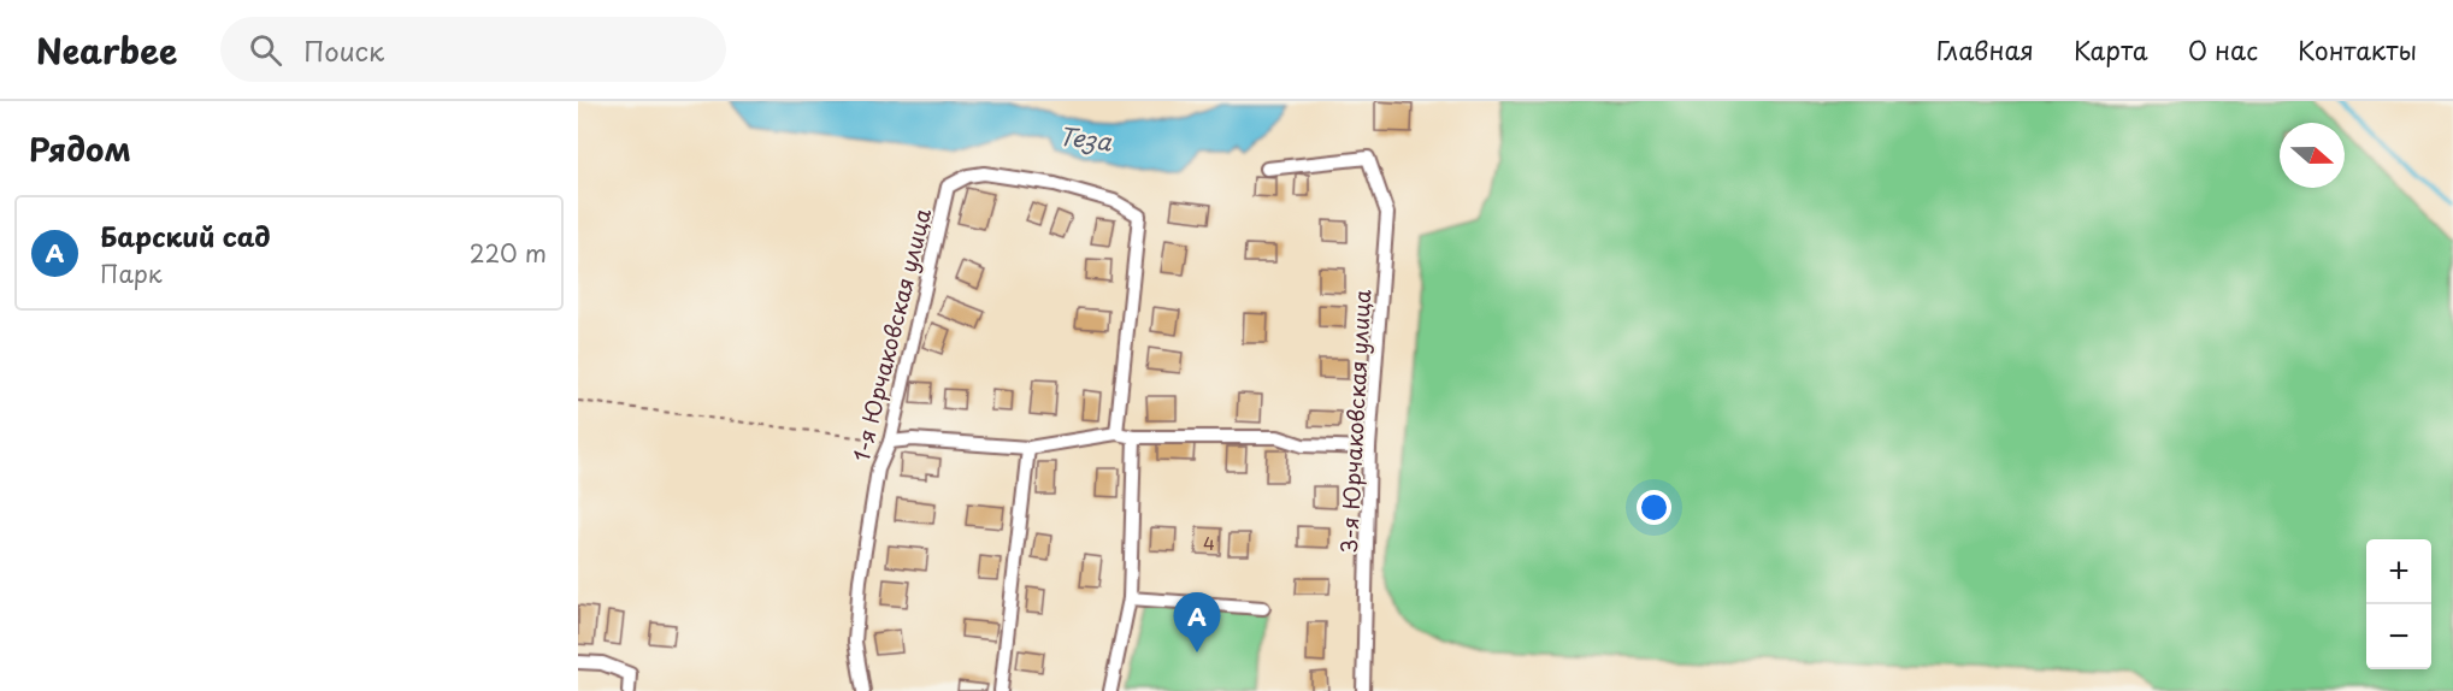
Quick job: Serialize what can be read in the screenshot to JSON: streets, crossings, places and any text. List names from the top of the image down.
{
  "streets": {
    "street": ["1-я Юрчаковская улица", "3-я Юрчаковская улица"]
  },
  "water": ["Теза"],
  "house_numbers": ["4"],
  "north": "right",
  "page": {
    "header": "Nearbee",
    "search": "Поиск",
    "nav": [
      "Главная",
      "Карта",
      "О нас",
      "Контакты"
    ],
    "heading": "Рядом",
    "list": [
      {
        "mark": "A",
        "name": "Барский сад",
        "note": "Парк",
        "value": "220 m"
      }
    ],
    "map_buttons": ["+", "−"],
    "pins": "A"
  }
}
